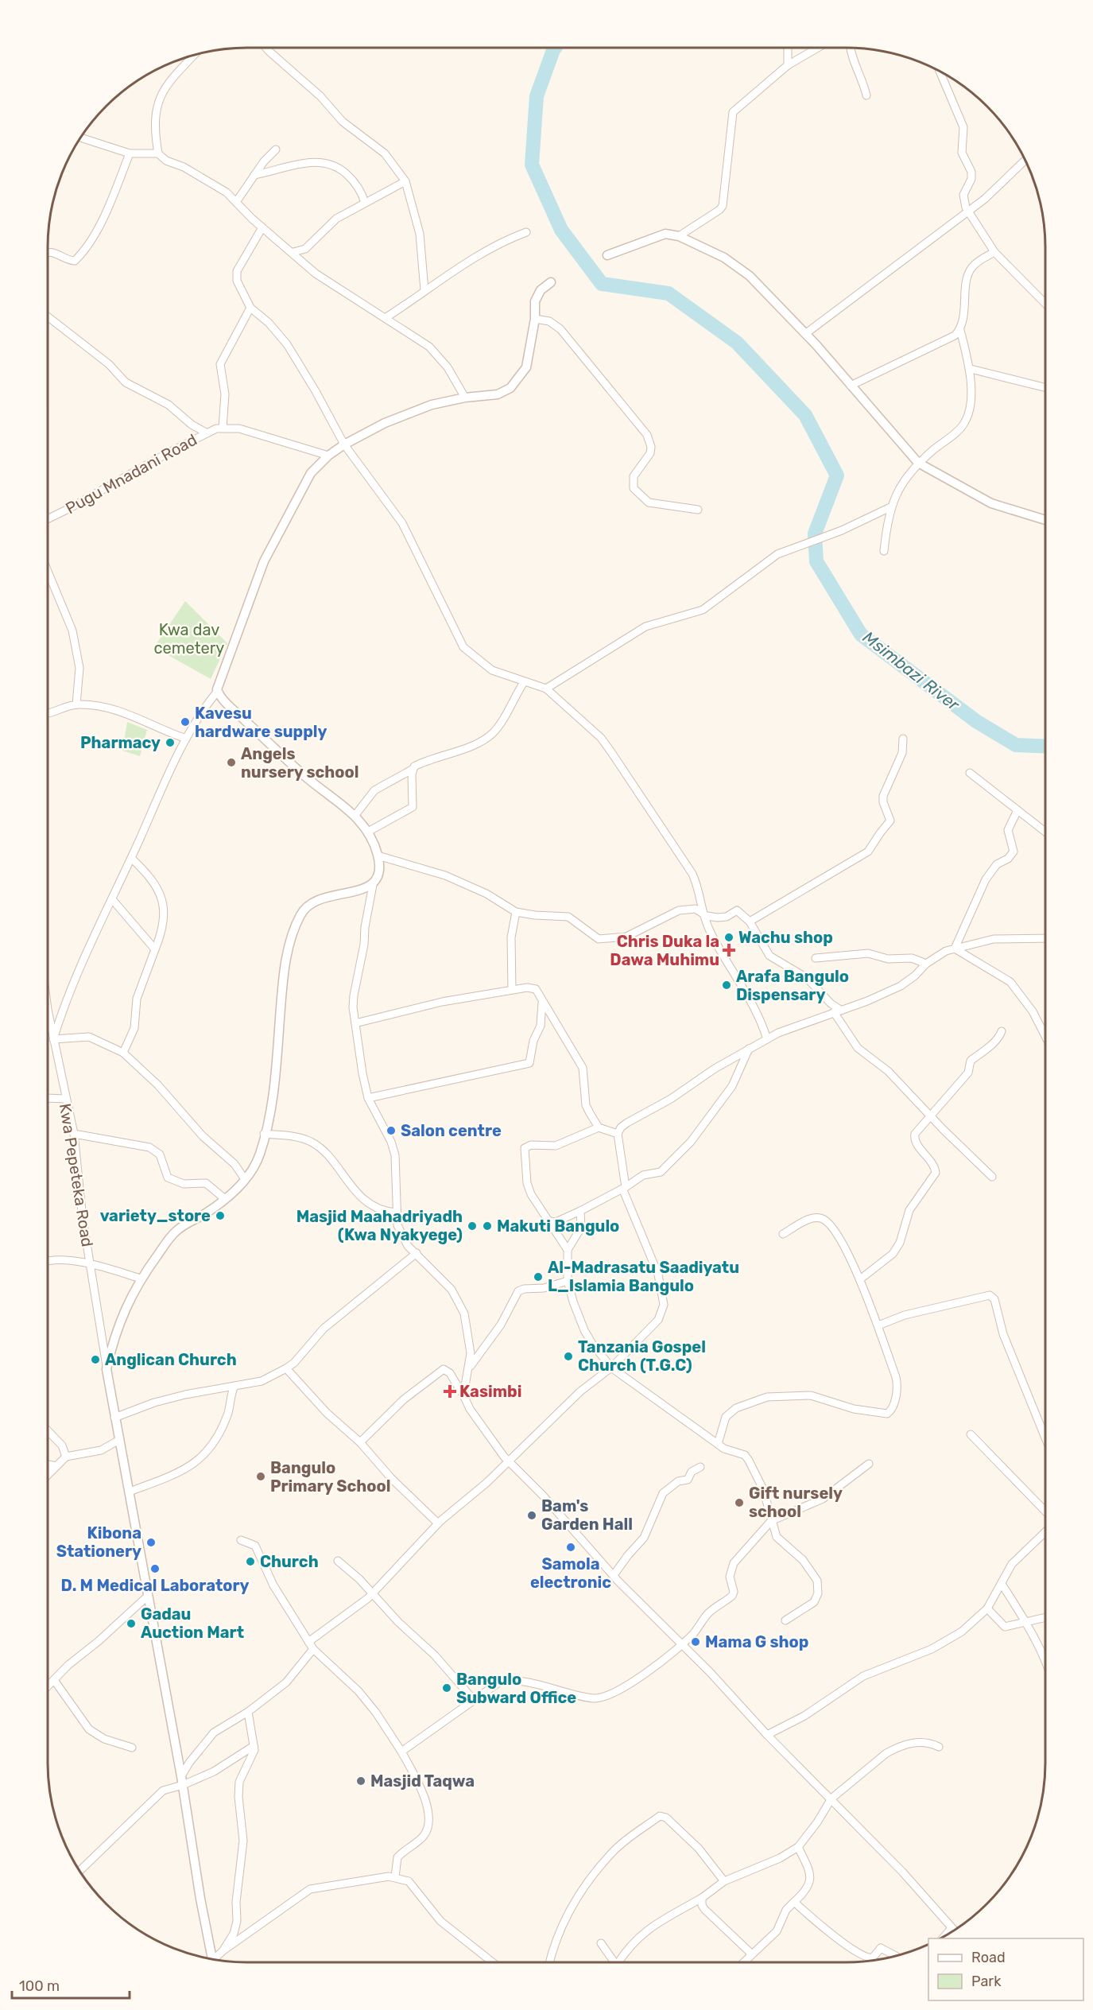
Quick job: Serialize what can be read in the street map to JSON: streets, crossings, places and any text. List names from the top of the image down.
{
  "streets": {
    "street": ["Pugu Mnadani Road", "Kwa Pepeteka Road"]
  },
  "water": ["Msimbazi River"],
  "parks": ["Kwa dav cemetery"],
  "places": {
    "other": [
      "Kavesu hardware supply",
      "Pharmacy",
      "Angels nursery school",
      "Wachu shop",
      "Arafa Bangulo Dispensary",
      "Salon centre",
      "variety_store",
      "Masjid Maahadriyadh (Kwa Nyakyege)",
      "Makuti Bangulo",
      "Al-Madrasatu Saadiyatu L_Islamia Bangulo",
      "Tanzania Gospel Church (T.G.C)",
      "Anglican Church",
      "Bangulo Primary School",
      "Gift nursely school",
      "Bam's Garden Hall",
      "Kibona Stationery",
      "Samola electronic",
      "Church",
      "D. M Medical Laboratory",
      "Gadau Auction Mart",
      "Mama G shop",
      "Bangulo Subward Office",
      "Masjid Taqwa"
    ],
    "health": ["Chris Duka la Dawa Muhimu", "Kasimbi"]
  },
  "legend": ["Road", "Park"],
  "scale_bar": "100 m"
}
